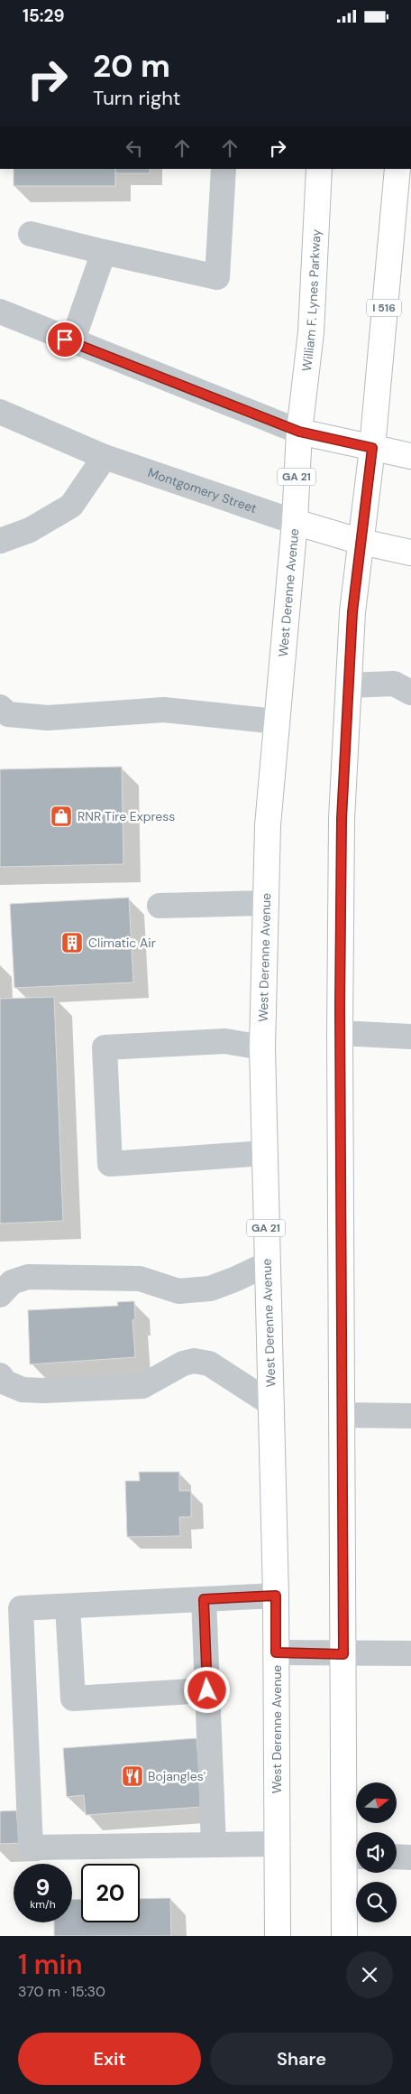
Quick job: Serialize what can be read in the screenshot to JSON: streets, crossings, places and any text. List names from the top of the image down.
{
  "streets": {
    "main road": [
      "William F. Lynes Parkway",
      "I 516",
      "GA 21",
      "Montgomery Street",
      "West Derenne Avenue"
    ]
  },
  "crossings": [
    ["William F. Lynes Parkway", "GA 21"],
    ["GA 21", "Montgomery Street"],
    ["GA 21", "West Derenne Avenue"],
    ["Montgomery Street", "West Derenne Avenue"]
  ],
  "places": {
    "shop": ["RNR Tire Express"],
    "building": ["Climatic Air"],
    "restaurant": ["Bojangles'"]
  },
  "north": "right",
  "page": {
    "status": "15:29",
    "turn": ["20 m", "Turn right"],
    "speed": "9 km/h",
    "limit": "20",
    "heading": ["1 min", "370 m · 15:30"],
    "buttons": ["Exit", "Share"]
  }
}
